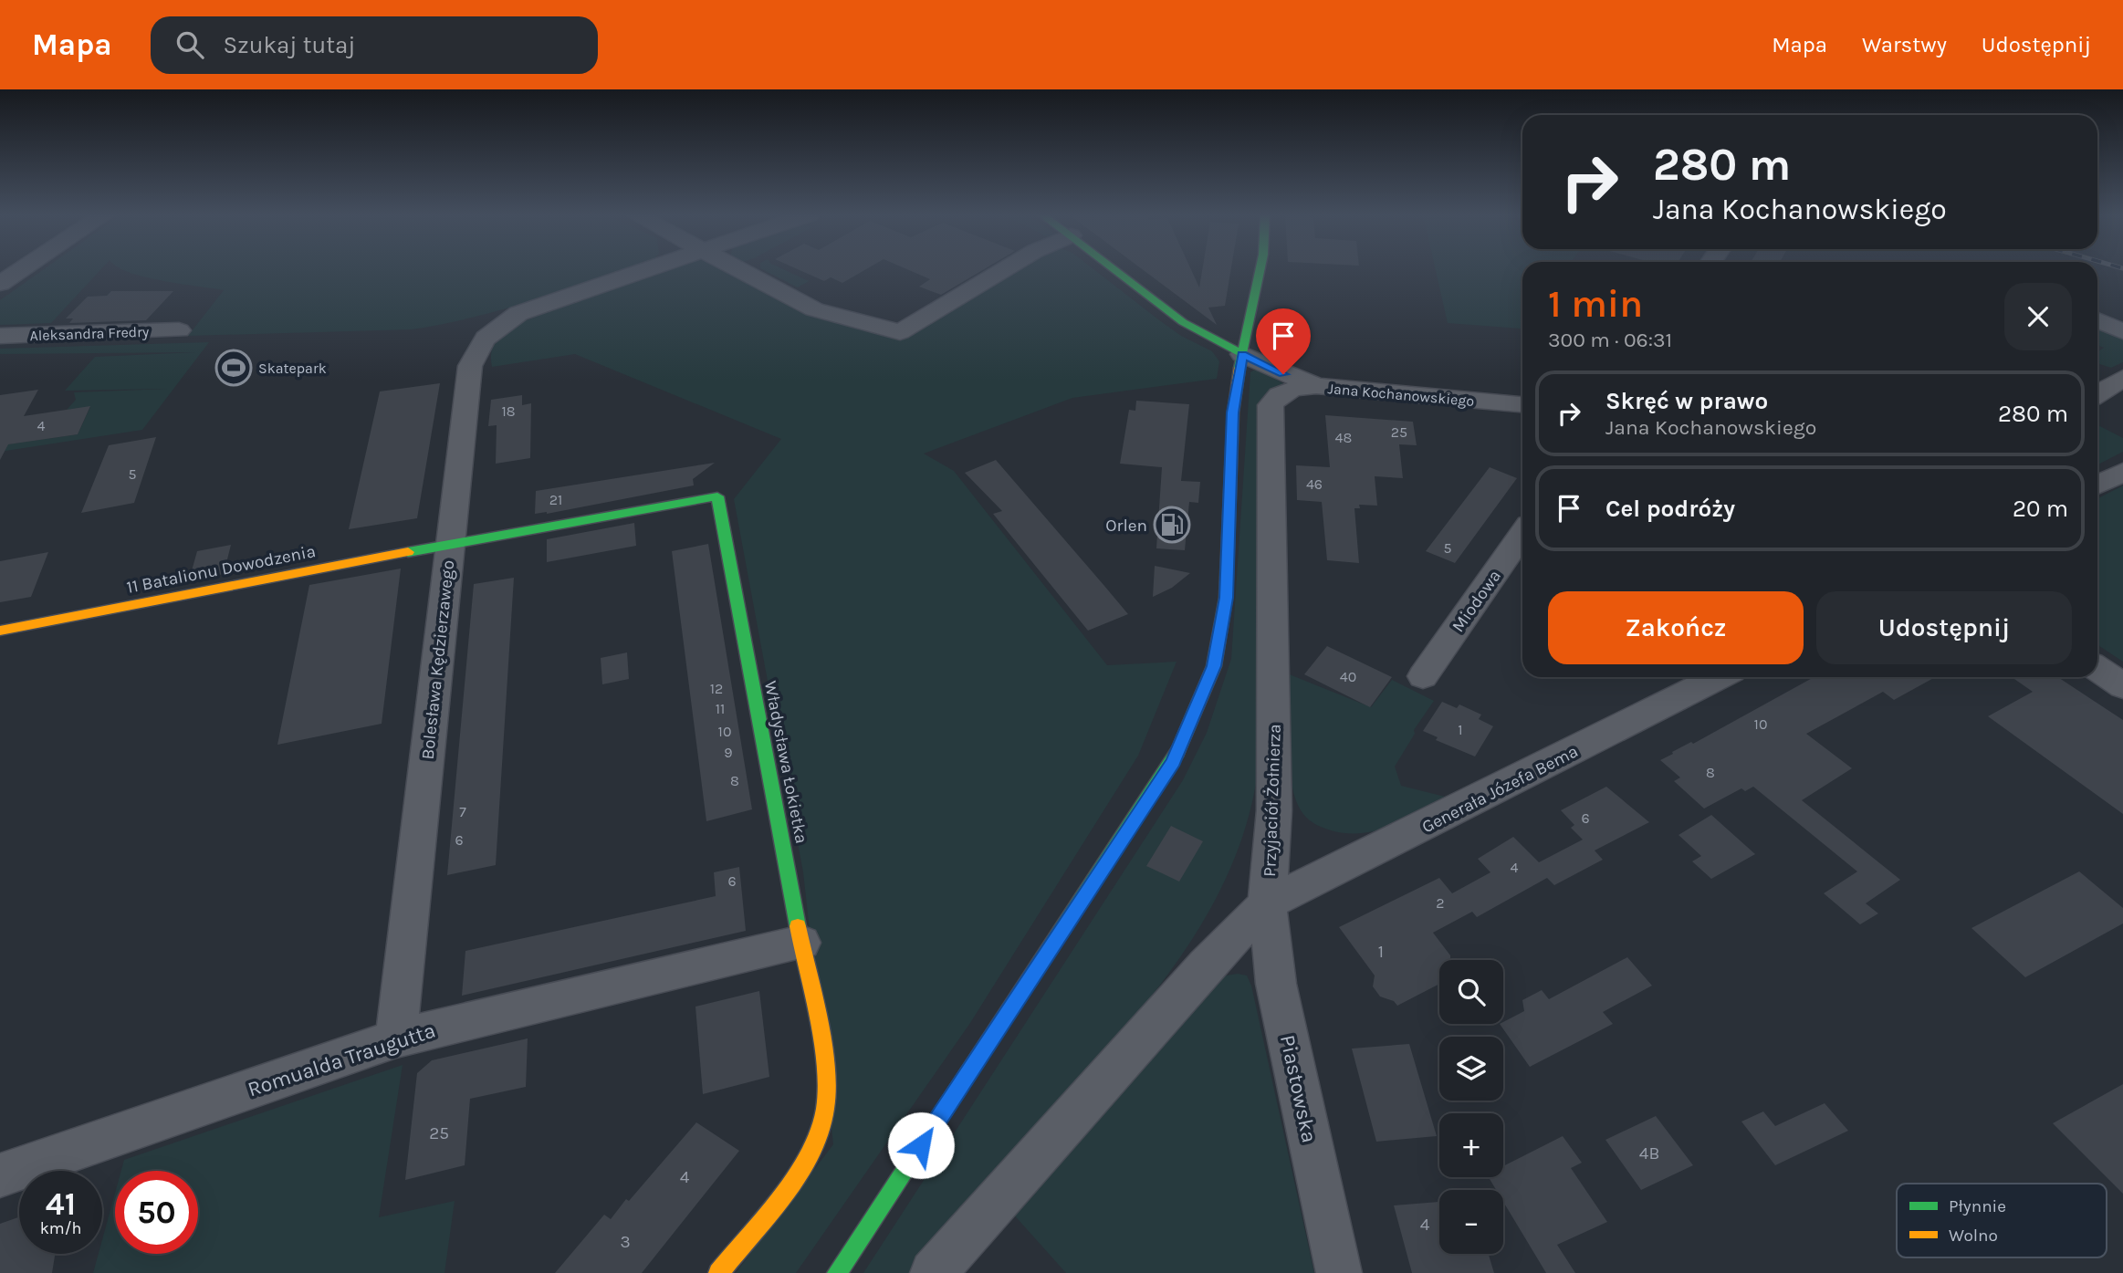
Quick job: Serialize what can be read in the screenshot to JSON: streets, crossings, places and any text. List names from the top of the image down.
{
  "streets": {
    "street": [
      "Aleksandra Fredry",
      "Jana Kochanowskiego",
      "11 Batalionu Dowodzenia",
      "Miodowa",
      "Bolesława Kędzierzawego",
      "Władysława Łokietka",
      "Generała Józefa Bema",
      "Przyjaciół Żołnierza",
      "Romualda Traugutta",
      "Piastowska"
    ]
  },
  "crossings": [
    ["Jana Kochanowskiego", "Przyjaciół Żołnierza"],
    ["11 Batalionu Dowodzenia", "Bolesława Kędzierzawego"],
    ["11 Batalionu Dowodzenia", "Władysława Łokietka"],
    ["Bolesława Kędzierzawego", "Władysława Łokietka"],
    ["Bolesława Kędzierzawego", "Romualda Traugutta"],
    ["Władysława Łokietka", "Romualda Traugutta"],
    ["Generała Józefa Bema", "Przyjaciół Żołnierza"],
    ["Generała Józefa Bema", "Piastowska"],
    ["Przyjaciół Żołnierza", "Piastowska"]
  ],
  "places": {
    "sports": ["Skatepark"],
    "fuel station": ["Orlen"]
  },
  "house_numbers": [
    "18",
    "4",
    "25",
    "48",
    "5",
    "46",
    "21",
    "5",
    "40",
    "12",
    "11",
    "10",
    "1",
    "10",
    "9",
    "8",
    "8",
    "7",
    "6",
    "6",
    "4",
    "6",
    "2",
    "1",
    "25",
    "4B",
    "4",
    "4",
    "3"
  ],
  "legend": ["Płynnie", "Wolno"],
  "page": {
    "header": "Mapa",
    "search": "Szukaj tutaj",
    "nav": ["Mapa", "Warstwy", "Udostępnij"],
    "turn": ["280 m", "Jana Kochanowskiego"],
    "heading": ["1 min", "300 m · 06:31"],
    "list": [
      {
        "name": "Skręć w prawo",
        "note": "Jana Kochanowskiego",
        "value": "280 m"
      },
      {
        "name": "Cel podróży",
        "value": "20 m"
      }
    ],
    "buttons": ["Zakończ", "Udostępnij"],
    "map_buttons": ["+", "−"],
    "speed": "41 km/h",
    "limit": "50"
  }
}
